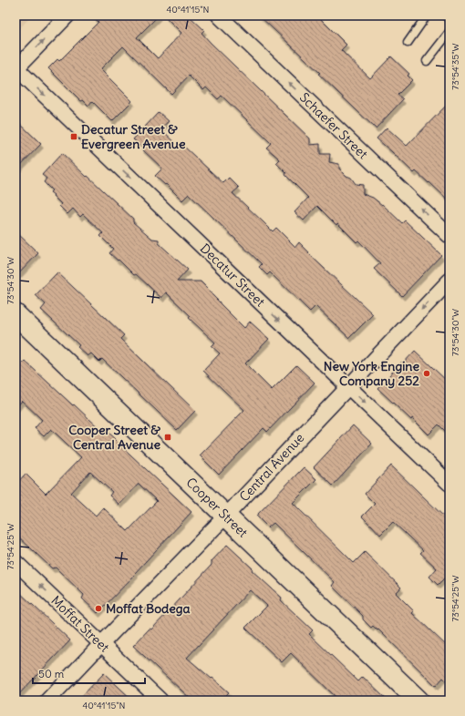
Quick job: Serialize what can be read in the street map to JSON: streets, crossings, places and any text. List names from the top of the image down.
{
  "streets": {
    "main road": ["Cooper Street"],
    "street": [
      "Schaefer Street",
      "Decatur Street",
      "Central Avenue",
      "Moffat Street"
    ]
  },
  "crossings": [
    ["Decatur Street", "Central Avenue"],
    ["Central Avenue", "Cooper Street"],
    ["Central Avenue", "Moffat Street"]
  ],
  "one_way": ["Schaefer Street", "Decatur Street", "Moffat Street"],
  "places": {
    "transit": ["Decatur Street & Evergreen Avenue", "Cooper Street & Central Avenue"],
    "other": ["New York Engine Company 252", "Moffat Bodega"]
  },
  "scale_bar": "50 m",
  "coordinates": [
    "40°41'15\"N",
    "73°54'35\"W",
    "73°54'30\"W",
    "73°54'25\"W"
  ]
}
